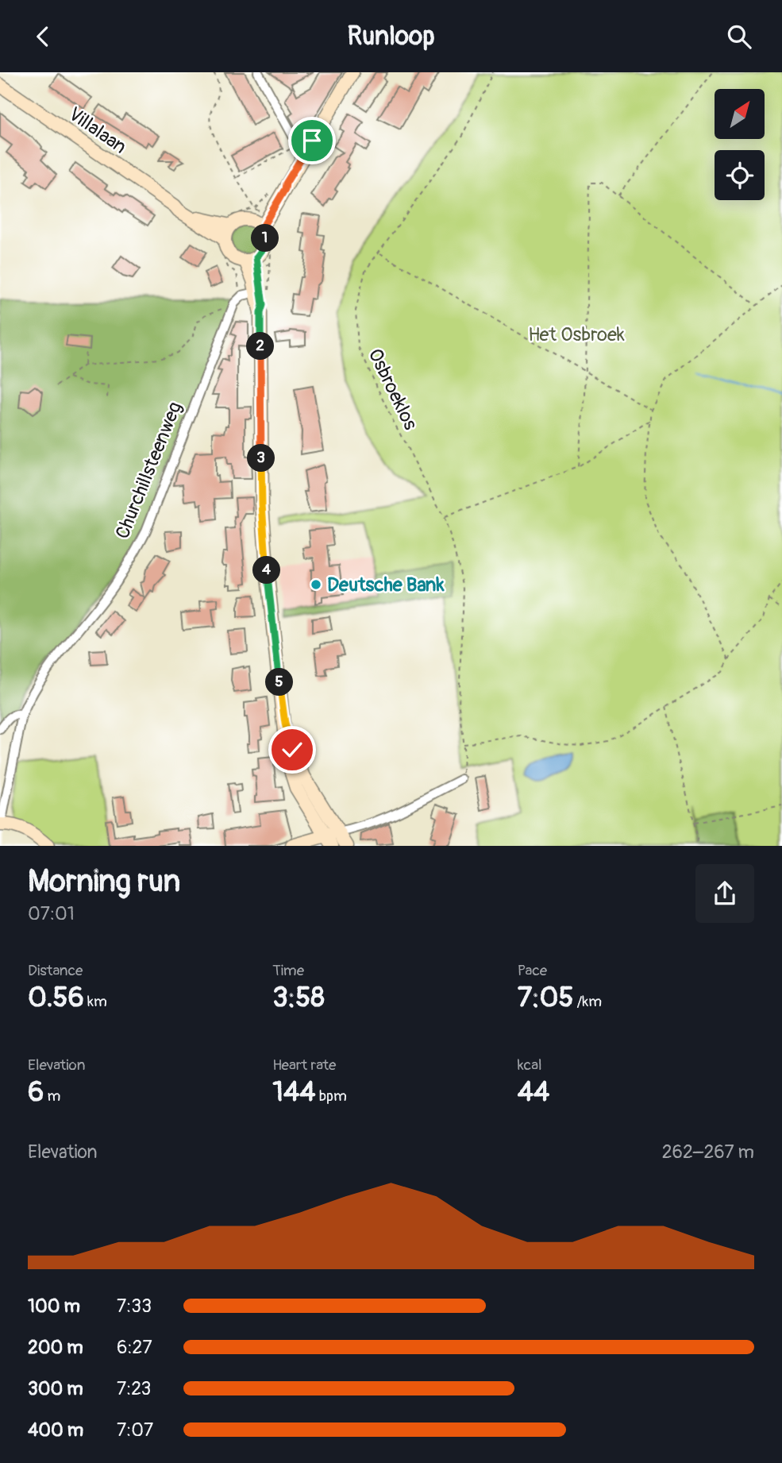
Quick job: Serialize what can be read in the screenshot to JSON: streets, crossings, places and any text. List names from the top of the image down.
{
  "streets": {
    "main road": ["Villalaan"],
    "street": ["Churchillsteenweg"],
    "path": ["Osbroeklos"]
  },
  "parks": ["Het Osbroek"],
  "places": ["Deutsche Bank"],
  "north": "top right",
  "page": {
    "header": "Runloop",
    "pins": [
      "1",
      "2",
      "3",
      "4",
      "5"
    ],
    "heading": ["Morning run", "07:01"],
    "stats": [
      ["Distance", "0.56 km"],
      ["Time", "3:58"],
      ["Pace", "7:05 /km"],
      ["Elevation", "6 m"],
      ["Heart rate", "144 bpm"],
      ["kcal", "44"]
    ],
    "chart": ["Elevation", "262–267 m"],
    "list": [
      {
        "name": "100 m",
        "note": "7:33"
      },
      {
        "name": "200 m",
        "note": "6:27"
      },
      {
        "name": "300 m",
        "note": "7:23"
      },
      {
        "name": "400 m",
        "note": "7:07"
      }
    ]
  }
}
